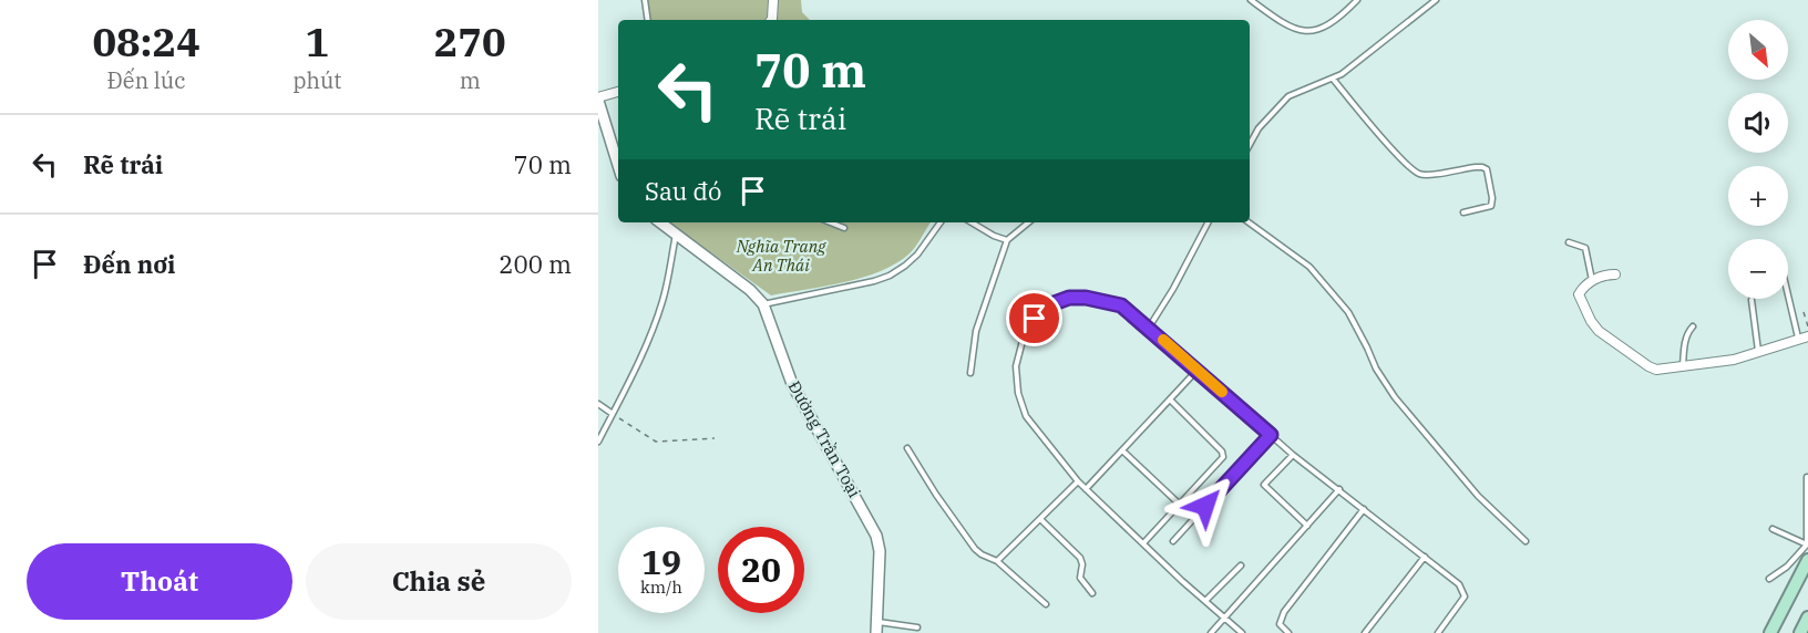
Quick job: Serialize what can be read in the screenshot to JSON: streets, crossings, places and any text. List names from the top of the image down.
{
  "streets": {
    "street": ["Đường Trần Toại"]
  },
  "parks": ["Nghĩa Trang An Thái"],
  "north": "bottom right",
  "page": {
    "eta": [
      "08:24",
      "Đến lúc",
      "1",
      "phút",
      "270",
      "m"
    ],
    "map_buttons": ["+", "−"],
    "turn": ["70 m", "Rẽ trái"],
    "list": [
      {
        "name": "Rẽ trái",
        "value": "70 m"
      },
      {
        "name": "Đến nơi",
        "value": "200 m"
      }
    ],
    "then": "Sau đó",
    "speed": "19 km/h",
    "limit": "20",
    "buttons": ["Thoát", "Chia sẻ"]
  }
}
